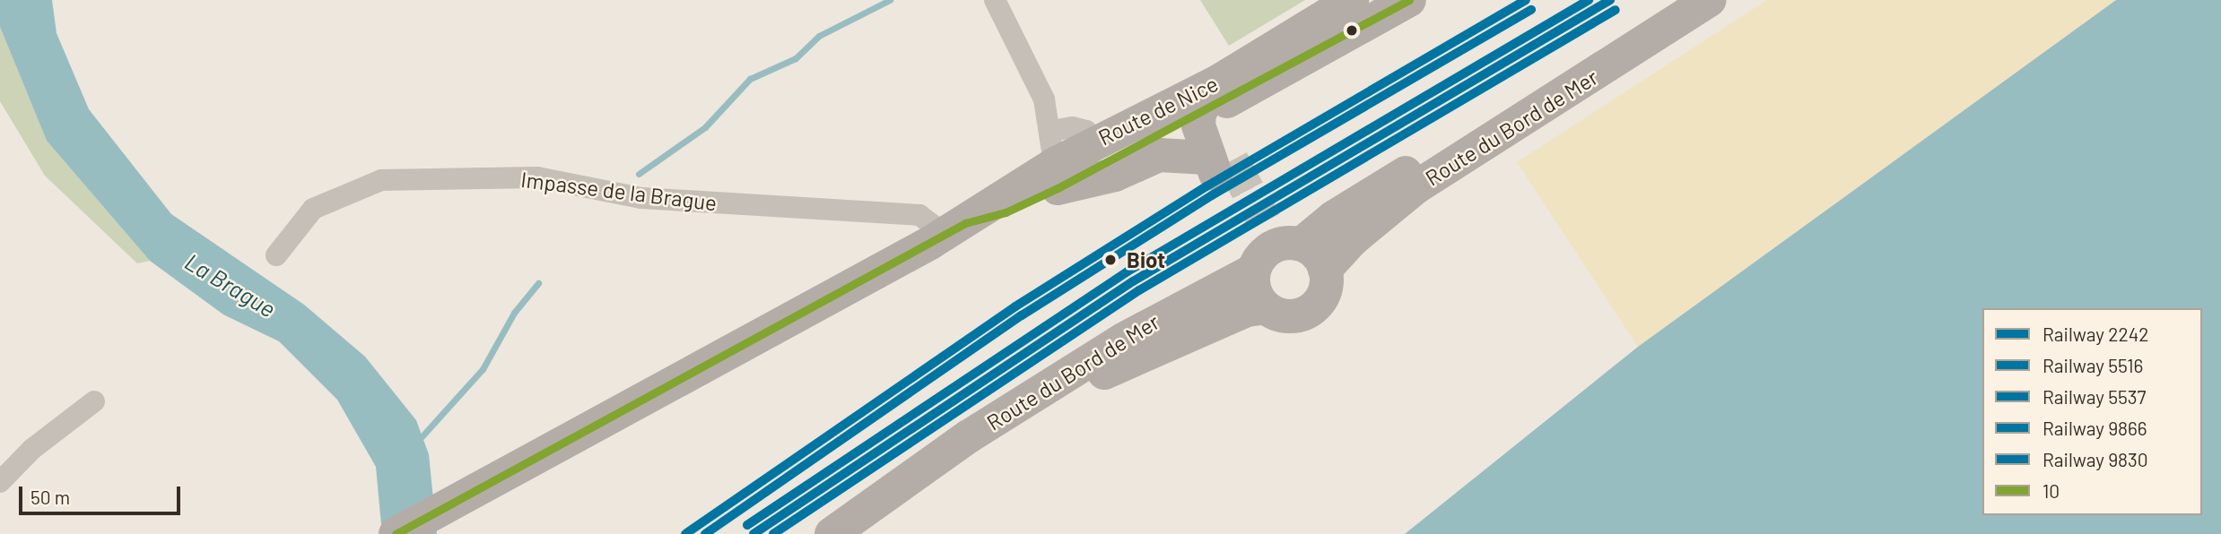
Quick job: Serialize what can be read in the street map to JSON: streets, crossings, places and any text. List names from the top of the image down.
{
  "streets": {
    "main road": ["Route de Nice", "Route du Bord de Mer"],
    "street": ["Impasse de la Brague"]
  },
  "crossings": [
    ["Route de Nice", "Impasse de la Brague"]
  ],
  "water": ["La Brague"],
  "places": ["Biot"],
  "lines": [
    "rail line 2242",
    "rail line 5537",
    "rail line 9866",
    "transit line 10",
    "rail line 5516",
    "rail line 9830"
  ],
  "legend": [
    "Railway 2242",
    "Railway 5516",
    "Railway 5537",
    "Railway 9866",
    "Railway 9830",
    "10"
  ],
  "scale_bar": "50 m"
}
